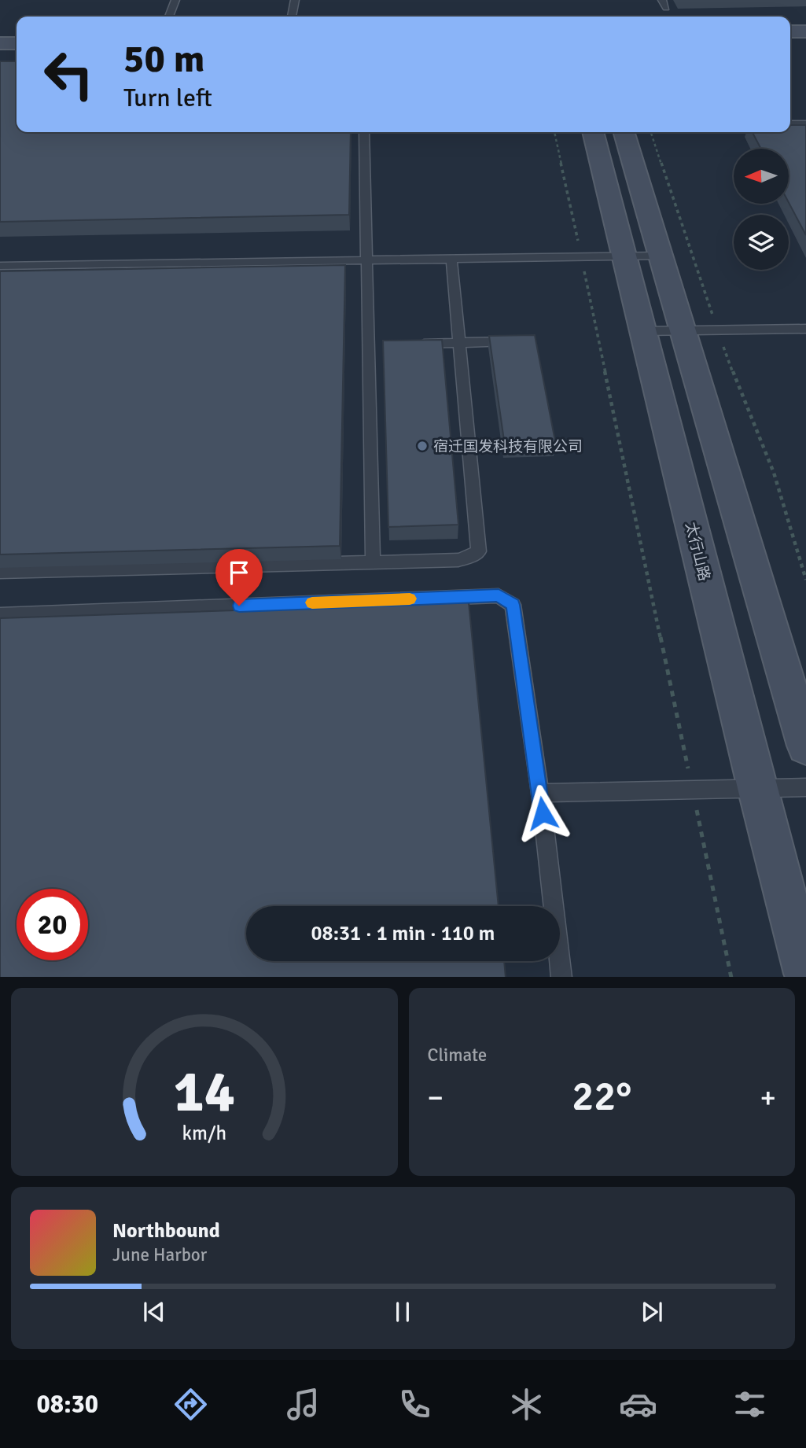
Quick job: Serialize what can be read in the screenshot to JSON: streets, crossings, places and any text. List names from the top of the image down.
{
  "streets": {
    "street": ["太行山路"]
  },
  "places": ["宿迁国发科技有限公司"],
  "north": "left",
  "page": {
    "turn": ["50 m", "Turn left"],
    "limit": "20",
    "trip": "08:31 · 1 min · 110 m",
    "tile": "Climate",
    "heat": ["−", "22°", "+"],
    "song": ["Northbound", "June Harbor"],
    "tabs": "08:30",
    "gauge": ["14", "km/h"]
  }
}
